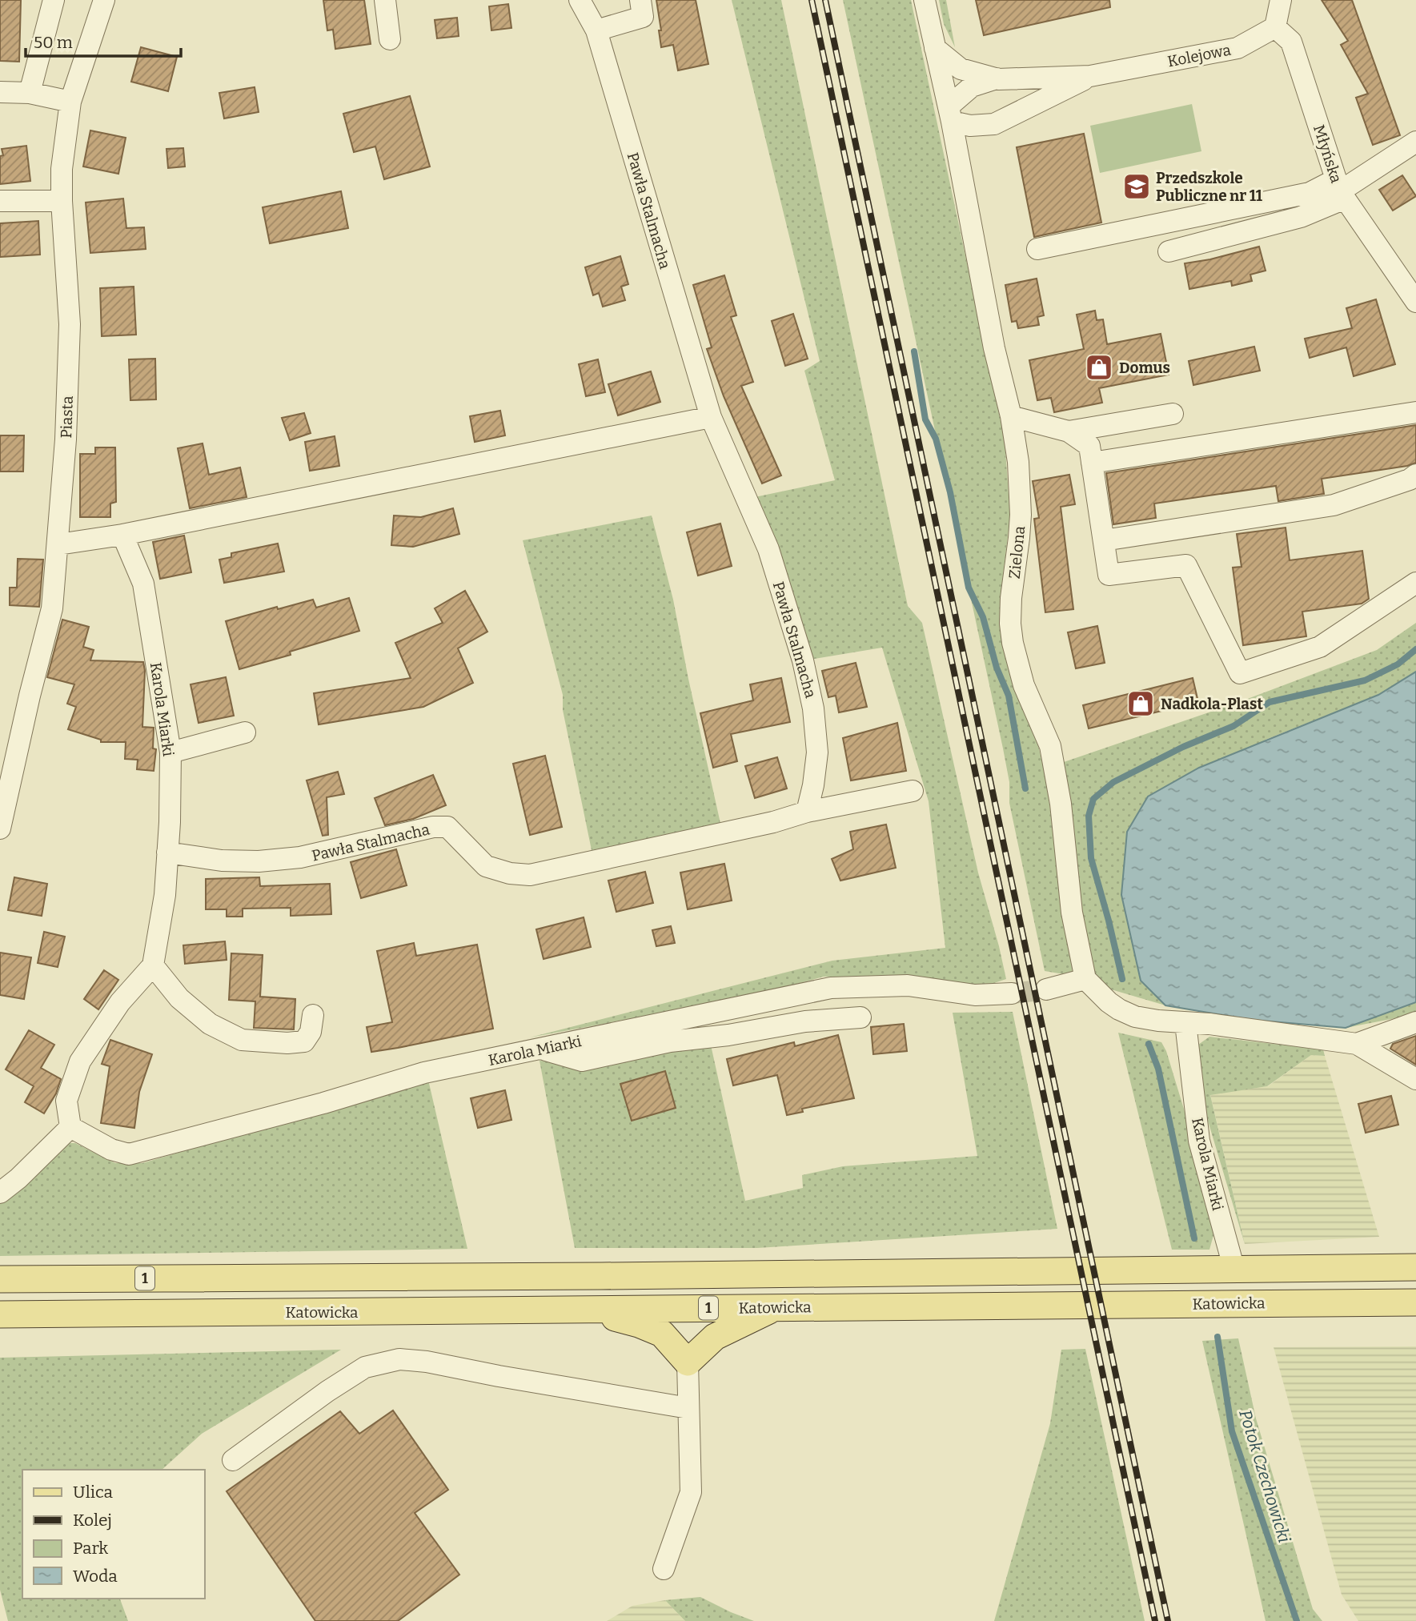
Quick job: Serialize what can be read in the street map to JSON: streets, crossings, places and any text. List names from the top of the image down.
{
  "streets": {
    "main road": ["1", "Katowicka"],
    "street": [
      "Kolejowa",
      "Młyńska",
      "Pawła Stalmacha",
      "Piasta",
      "Zielona",
      "Karola Miarki"
    ]
  },
  "crossings": [
    ["Kolejowa", "Młyńska"],
    ["Kolejowa", "Zielona"],
    ["Pawła Stalmacha", "Karola Miarki"],
    ["Karola Miarki", "1"]
  ],
  "water": ["Potok Czechowicki"],
  "places": {
    "school or university": ["Przedszkole Publiczne nr 11"],
    "shop": ["Domus", "Nadkola-Plast"]
  },
  "legend": [
    "Ulica",
    "Kolej",
    "Park",
    "Woda"
  ],
  "scale_bar": "50 m"
}
